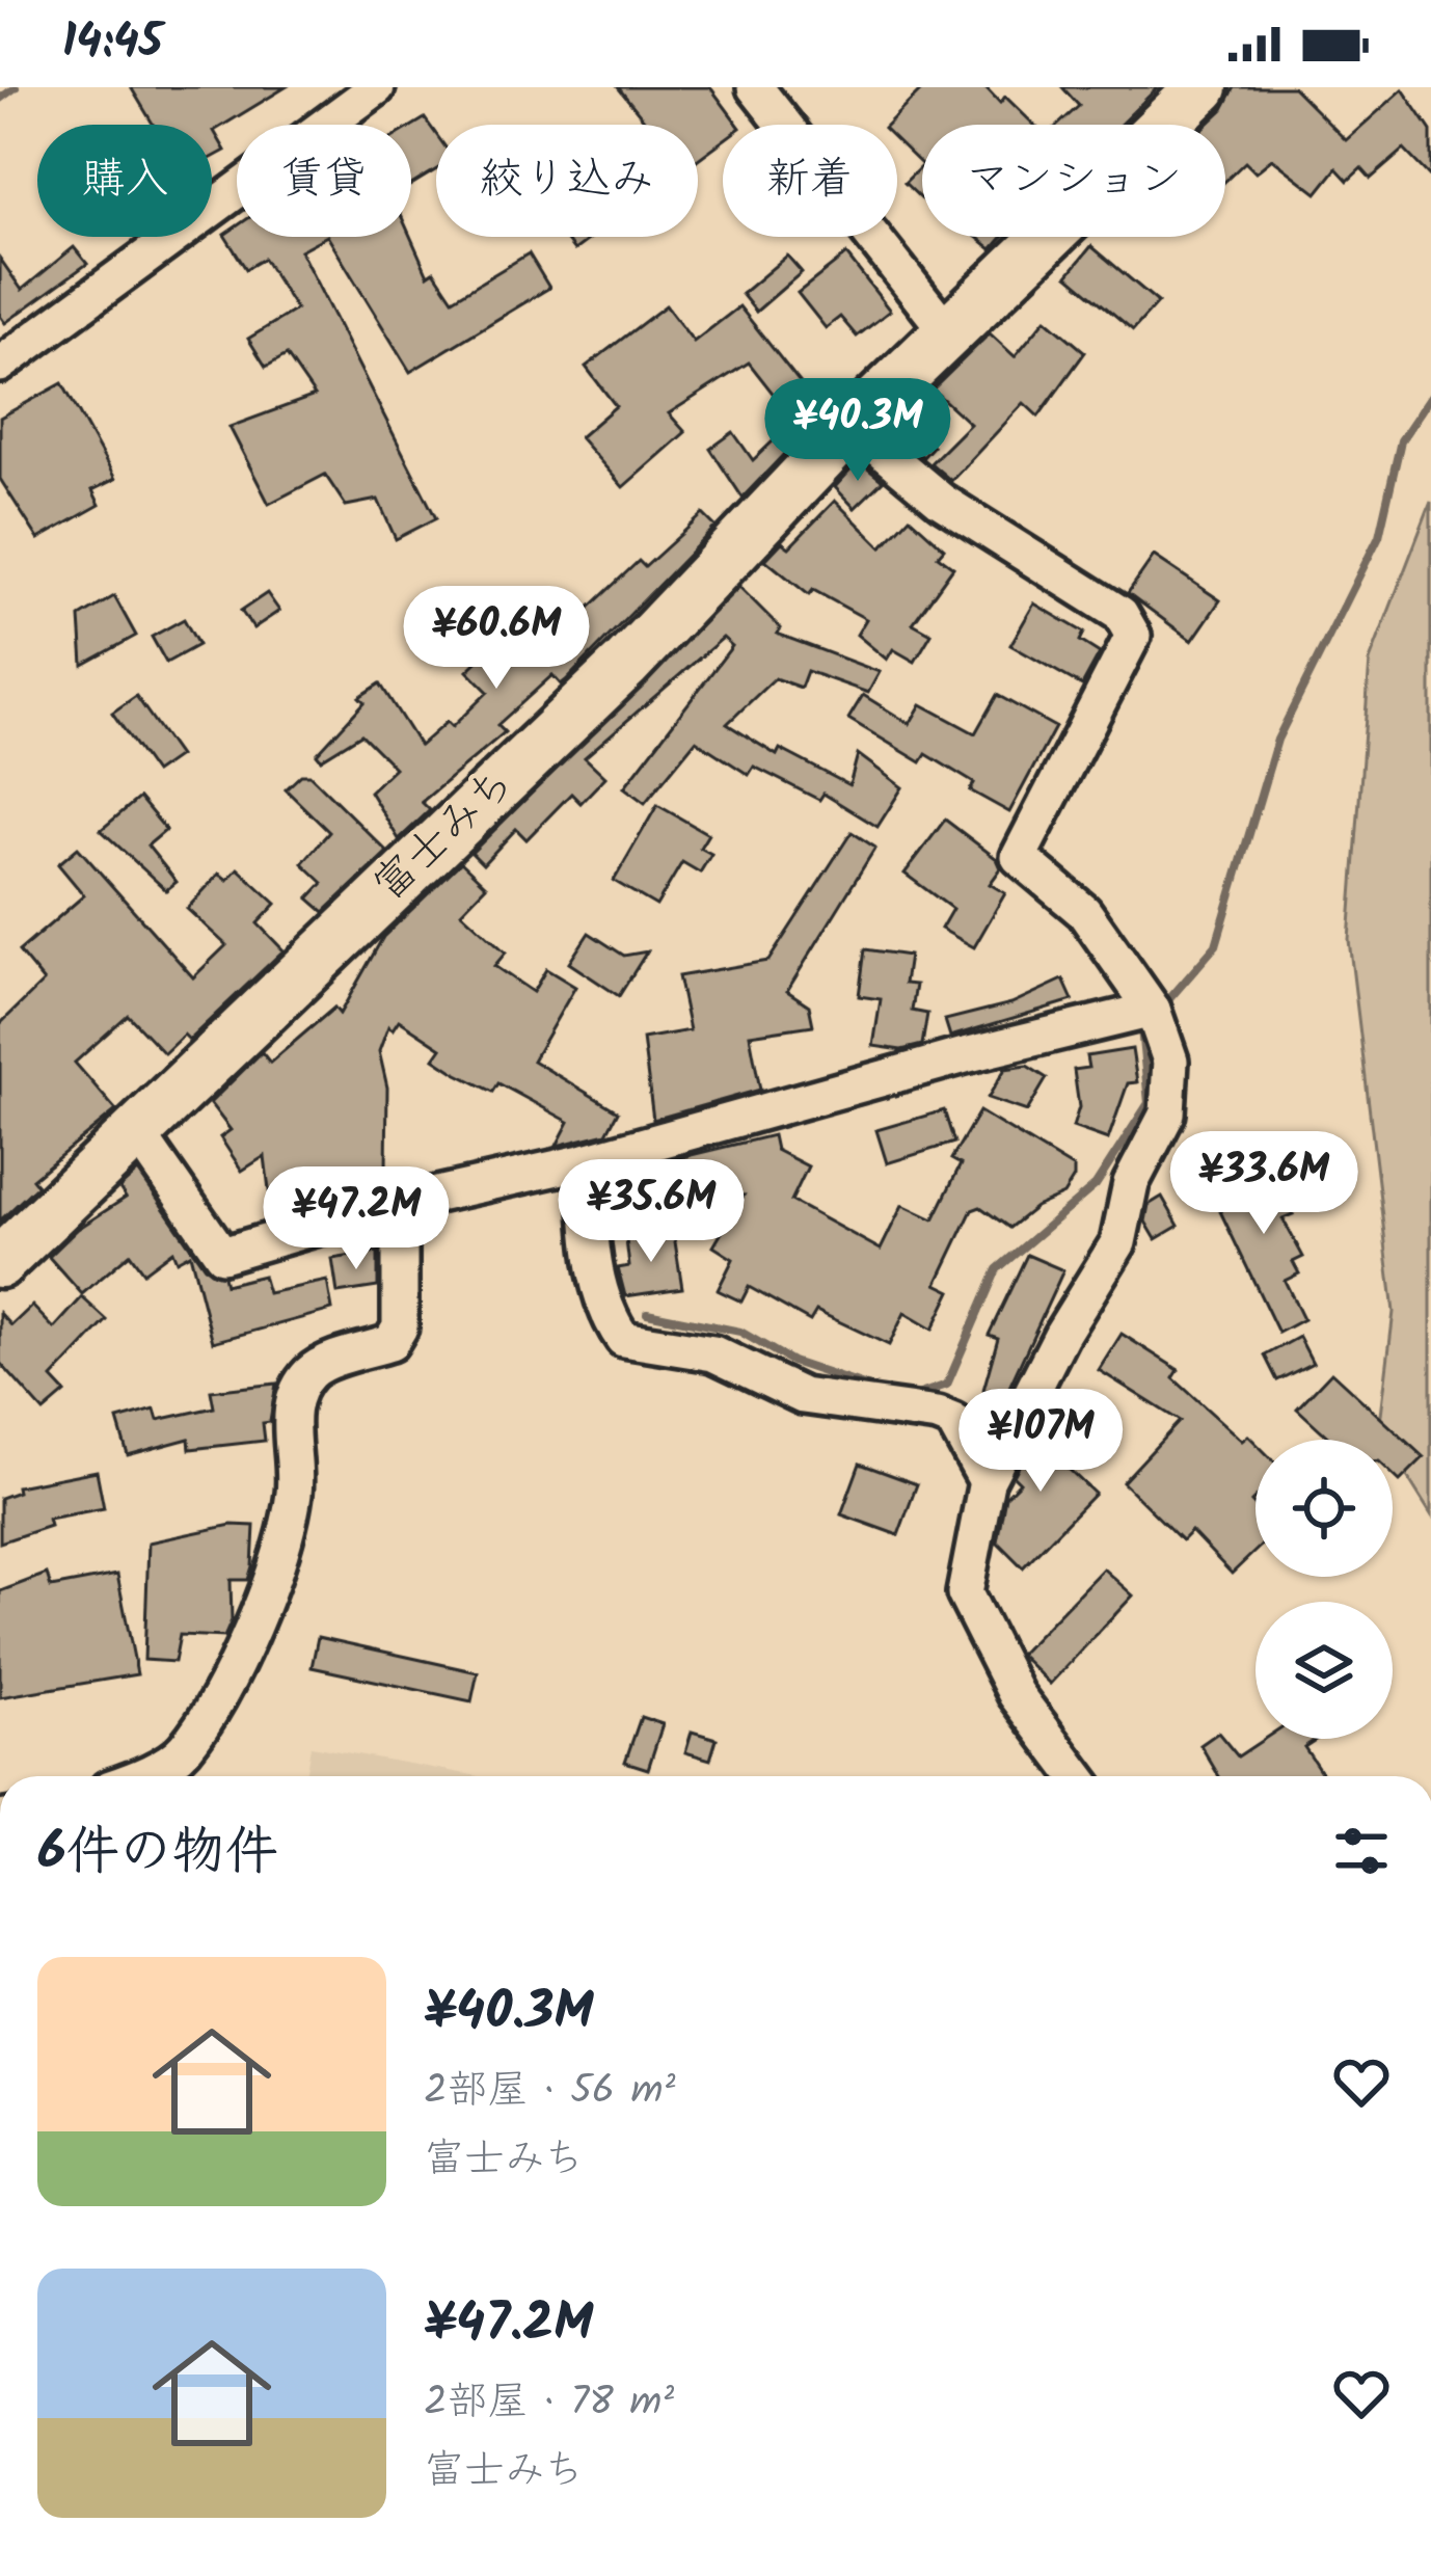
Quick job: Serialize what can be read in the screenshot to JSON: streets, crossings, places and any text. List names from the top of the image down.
{
  "streets": {
    "highway": ["富士みち"]
  },
  "page": {
    "status": "14:45",
    "chip": [
      "購入",
      "賃貸",
      "絞り込み",
      "新着",
      "マンション"
    ],
    "price": [
      "¥40.3M",
      "¥60.6M",
      "¥33.6M",
      "¥35.6M",
      "¥47.2M",
      "¥107M"
    ],
    "heading": "6件の物件",
    "list": [
      {
        "name": "¥40.3M",
        "note": "2部屋 · 56 m² · 富士みち"
      },
      {
        "name": "¥47.2M",
        "note": "2部屋 · 78 m² · 富士みち"
      }
    ]
  }
}
